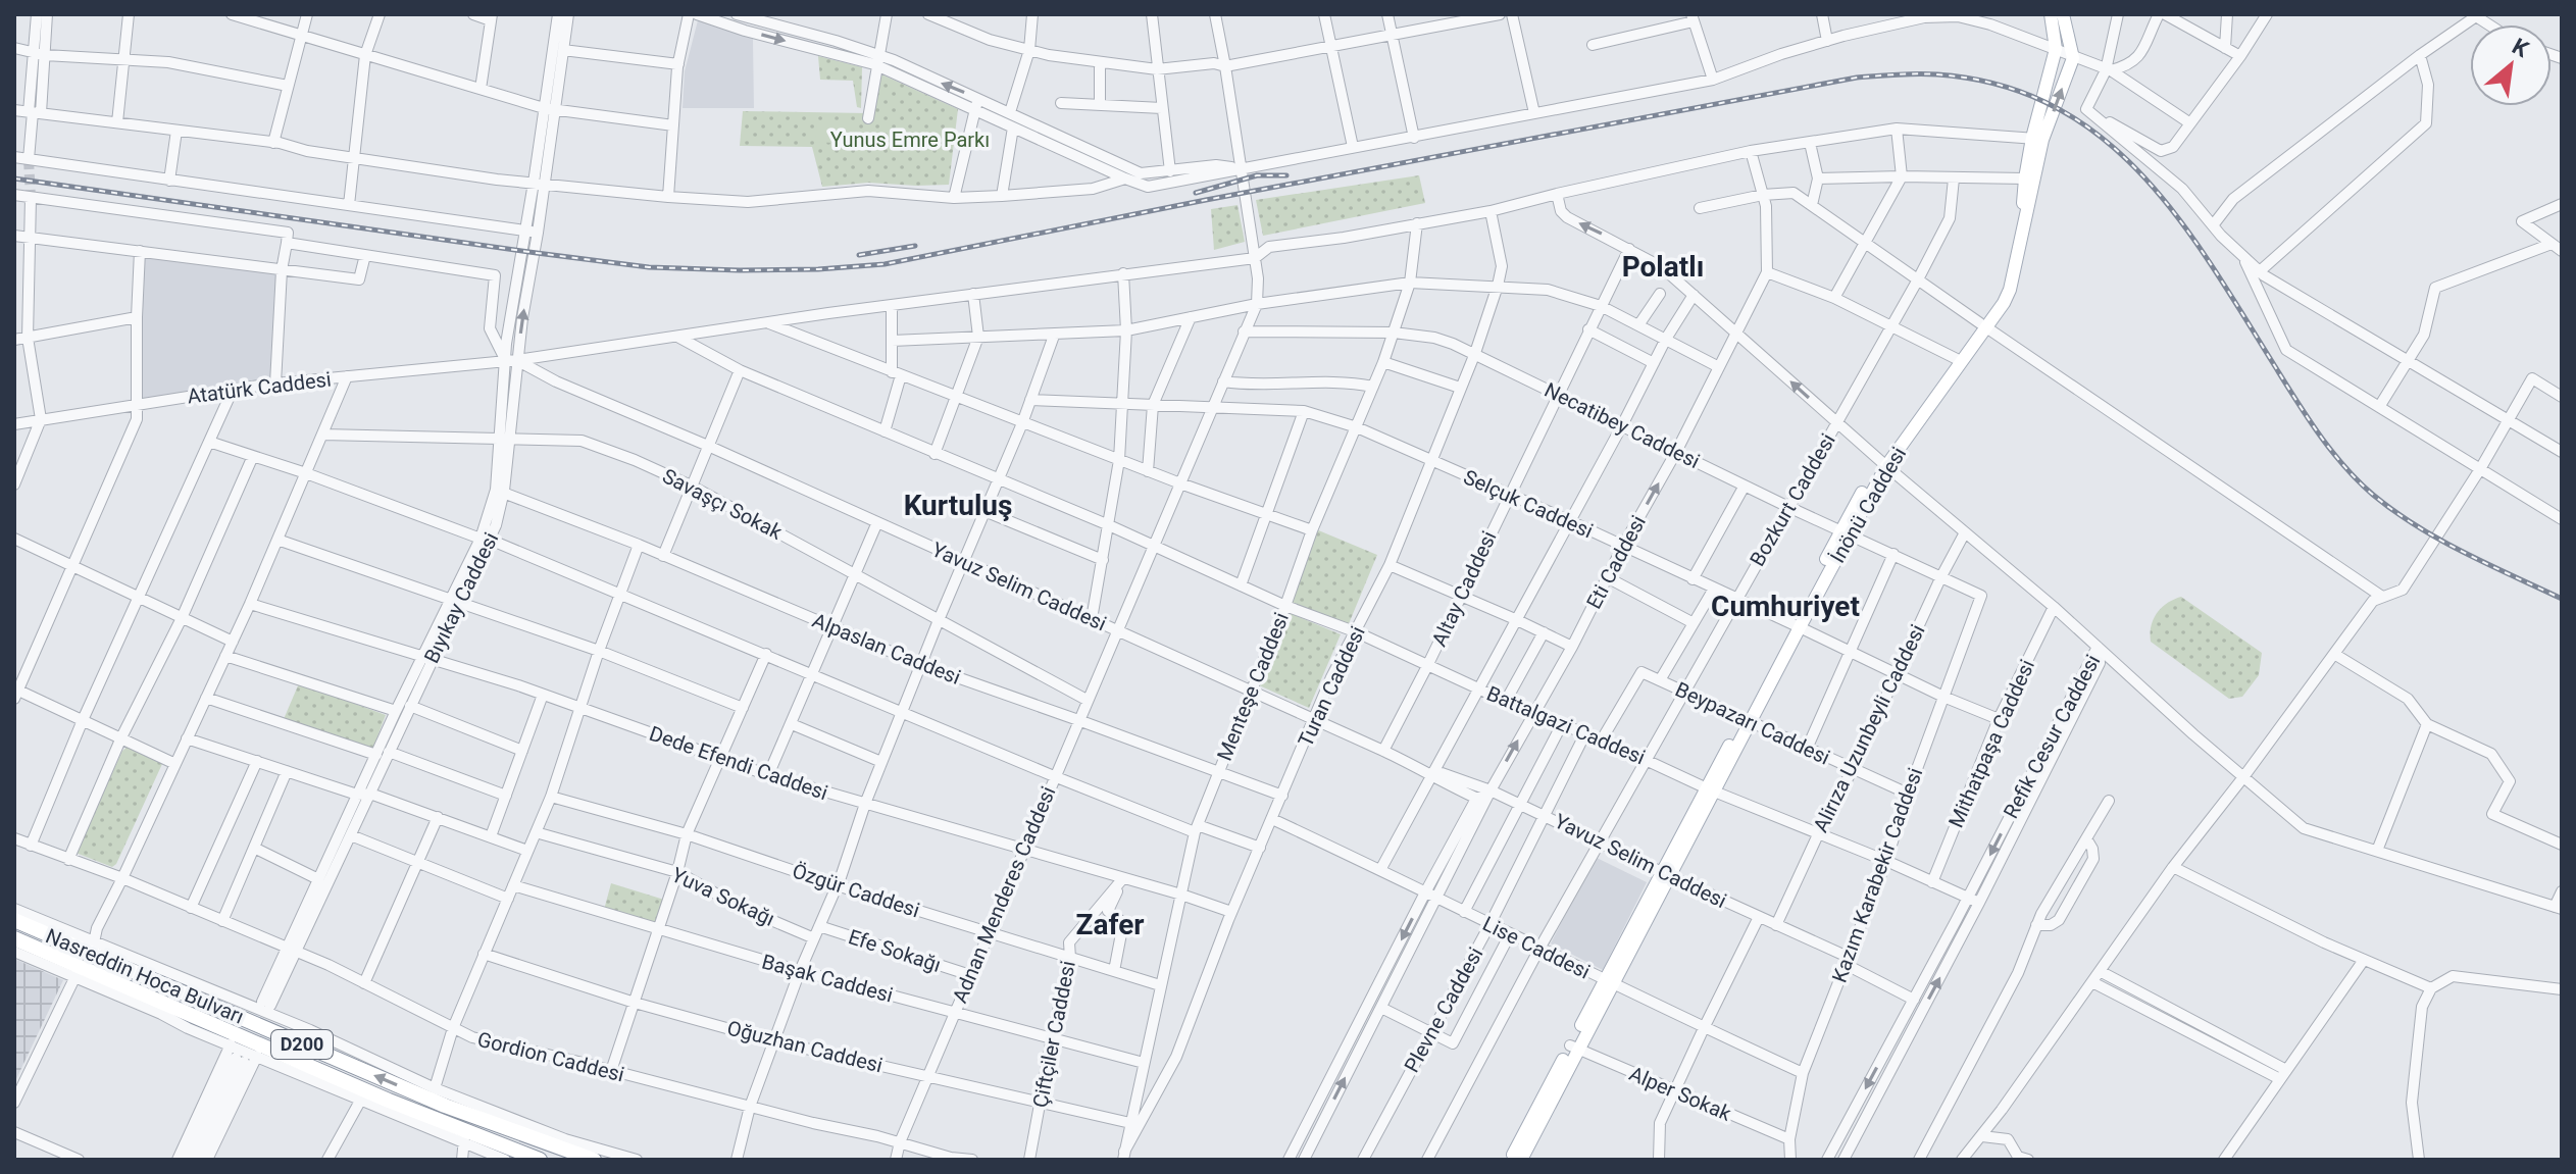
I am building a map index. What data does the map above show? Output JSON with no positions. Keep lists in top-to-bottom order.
{
  "streets": {
    "highway": ["Nasreddin Hoca Bulvarı", "D200"],
    "main road": ["İnönü Caddesi"],
    "street": [
      "Atatürk Caddesi",
      "Necatibey Caddesi",
      "Bozkurt Caddesi",
      "Savaşçı Sokak",
      "Selçuk Caddesi",
      "Eti Caddesi",
      "Yavuz Selim Caddesi",
      "Altay Caddesi",
      "Bıyıkay Caddesi",
      "Alpaslan Caddesi",
      "Menteşe Caddesi",
      "Turan Caddesi",
      "Beypazarı Caddesi",
      "Battalgazi Caddesi",
      "Alirıza Uzunbeyli Caddesi",
      "Refik Cesur Caddesi",
      "Mithatpaşa Caddesi",
      "Dede Efendi Caddesi",
      "Kazım Karabekir Caddesi",
      "Özgür Caddesi",
      "Adnan Menderes Caddesi",
      "Yuva Sokağı",
      "Lise Caddesi",
      "Efe Sokağı",
      "Başak Caddesi",
      "Plevne Caddesi",
      "Çiftçiler Caddesi",
      "Oğuzhan Caddesi",
      "Gordion Caddesi",
      "Alper Sokak"
    ]
  },
  "crossings": [
    ["Atatürk Caddesi", "İnönü Caddesi"],
    ["Atatürk Caddesi", "Yavuz Selim Caddesi"],
    ["Atatürk Caddesi", "Bıyıkay Caddesi"],
    ["Atatürk Caddesi", "Menteşe Caddesi"],
    ["Atatürk Caddesi", "Turan Caddesi"],
    ["Atatürk Caddesi", "Battalgazi Caddesi"],
    ["Necatibey Caddesi", "Bozkurt Caddesi"],
    ["Necatibey Caddesi", "İnönü Caddesi"],
    ["Necatibey Caddesi", "Eti Caddesi"],
    ["Necatibey Caddesi", "Altay Caddesi"],
    ["Necatibey Caddesi", "Menteşe Caddesi"],
    ["Necatibey Caddesi", "Turan Caddesi"],
    ["Necatibey Caddesi", "Alirıza Uzunbeyli Caddesi"],
    ["Necatibey Caddesi", "Kazım Karabekir Caddesi"],
    ["Necatibey Caddesi", "Adnan Menderes Caddesi"],
    ["Bozkurt Caddesi", "Selçuk Caddesi"],
    ["Bozkurt Caddesi", "Yavuz Selim Caddesi"],
    ["Bozkurt Caddesi", "Beypazarı Caddesi"],
    ["Bozkurt Caddesi", "Battalgazi Caddesi"],
    ["Bozkurt Caddesi", "Lise Caddesi"],
    ["Savaşçı Sokak", "Bıyıkay Caddesi"],
    ["Savaşçı Sokak", "Adnan Menderes Caddesi"],
    ["Selçuk Caddesi", "İnönü Caddesi"],
    ["Selçuk Caddesi", "Eti Caddesi"],
    ["Selçuk Caddesi", "Altay Caddesi"],
    ["Selçuk Caddesi", "Menteşe Caddesi"],
    ["Selçuk Caddesi", "Turan Caddesi"],
    ["Selçuk Caddesi", "Alirıza Uzunbeyli Caddesi"],
    ["Selçuk Caddesi", "Mithatpaşa Caddesi"],
    ["Selçuk Caddesi", "Kazım Karabekir Caddesi"],
    ["Selçuk Caddesi", "Adnan Menderes Caddesi"],
    ["İnönü Caddesi", "Yavuz Selim Caddesi"],
    ["İnönü Caddesi", "Beypazarı Caddesi"],
    ["İnönü Caddesi", "Battalgazi Caddesi"],
    ["İnönü Caddesi", "Lise Caddesi"],
    ["İnönü Caddesi", "Alper Sokak"],
    ["Eti Caddesi", "Yavuz Selim Caddesi"],
    ["Eti Caddesi", "Battalgazi Caddesi"],
    ["Eti Caddesi", "Lise Caddesi"],
    ["Yavuz Selim Caddesi", "Altay Caddesi"],
    ["Yavuz Selim Caddesi", "Bıyıkay Caddesi"],
    ["Yavuz Selim Caddesi", "Menteşe Caddesi"],
    ["Yavuz Selim Caddesi", "Turan Caddesi"],
    ["Yavuz Selim Caddesi", "Alirıza Uzunbeyli Caddesi"],
    ["Yavuz Selim Caddesi", "Refik Cesur Caddesi"],
    ["Yavuz Selim Caddesi", "Kazım Karabekir Caddesi"],
    ["Yavuz Selim Caddesi", "Adnan Menderes Caddesi"],
    ["Yavuz Selim Caddesi", "Plevne Caddesi"],
    ["Altay Caddesi", "Battalgazi Caddesi"],
    ["Bıyıkay Caddesi", "Alpaslan Caddesi"],
    ["Bıyıkay Caddesi", "Dede Efendi Caddesi"],
    ["Bıyıkay Caddesi", "Gordion Caddesi"],
    ["Alpaslan Caddesi", "Menteşe Caddesi"],
    ["Alpaslan Caddesi", "Turan Caddesi"],
    ["Alpaslan Caddesi", "Adnan Menderes Caddesi"],
    ["Menteşe Caddesi", "Turan Caddesi"],
    ["Menteşe Caddesi", "Battalgazi Caddesi"],
    ["Menteşe Caddesi", "Dede Efendi Caddesi"],
    ["Menteşe Caddesi", "Özgür Caddesi"],
    ["Menteşe Caddesi", "Başak Caddesi"],
    ["Menteşe Caddesi", "Oğuzhan Caddesi"],
    ["Turan Caddesi", "Battalgazi Caddesi"],
    ["Turan Caddesi", "Dede Efendi Caddesi"],
    ["Turan Caddesi", "Lise Caddesi"],
    ["Beypazarı Caddesi", "Battalgazi Caddesi"],
    ["Beypazarı Caddesi", "Alirıza Uzunbeyli Caddesi"],
    ["Beypazarı Caddesi", "Kazım Karabekir Caddesi"],
    ["Battalgazi Caddesi", "Alirıza Uzunbeyli Caddesi"],
    ["Battalgazi Caddesi", "Refik Cesur Caddesi"],
    ["Battalgazi Caddesi", "Mithatpaşa Caddesi"],
    ["Battalgazi Caddesi", "Kazım Karabekir Caddesi"],
    ["Battalgazi Caddesi", "Adnan Menderes Caddesi"],
    ["Battalgazi Caddesi", "Plevne Caddesi"],
    ["Dede Efendi Caddesi", "Adnan Menderes Caddesi"],
    ["Dede Efendi Caddesi", "Çiftçiler Caddesi"],
    ["Kazım Karabekir Caddesi", "Lise Caddesi"],
    ["Kazım Karabekir Caddesi", "Alper Sokak"],
    ["Özgür Caddesi", "Adnan Menderes Caddesi"],
    ["Özgür Caddesi", "Çiftçiler Caddesi"],
    ["Adnan Menderes Caddesi", "Efe Sokağı"],
    ["Adnan Menderes Caddesi", "Başak Caddesi"],
    ["Adnan Menderes Caddesi", "Oğuzhan Caddesi"],
    ["Adnan Menderes Caddesi", "Gordion Caddesi"],
    ["Lise Caddesi", "Plevne Caddesi"],
    ["Başak Caddesi", "Çiftçiler Caddesi"],
    ["Çiftçiler Caddesi", "Oğuzhan Caddesi"]
  ],
  "districts": [
    "Polatlı",
    "Kurtuluş",
    "Cumhuriyet",
    "Zafer"
  ],
  "parks": ["Yunus Emre Parkı"],
  "north": "top right"
}
